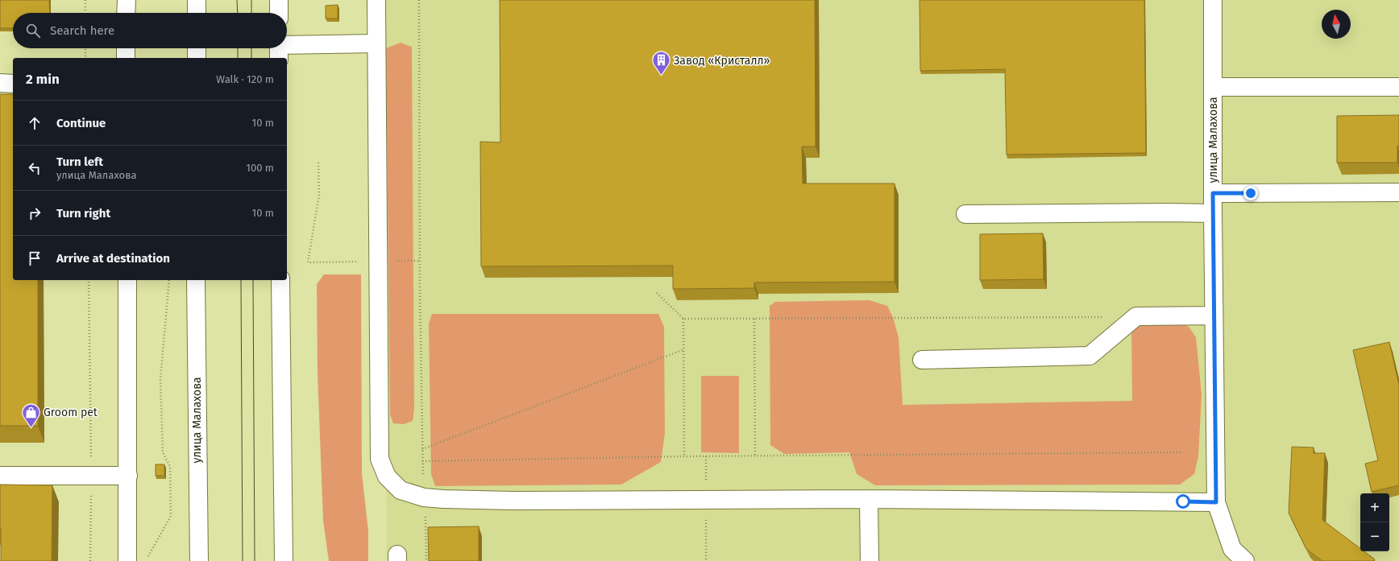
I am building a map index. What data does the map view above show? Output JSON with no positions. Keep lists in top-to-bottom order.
{
  "streets": {
    "street": ["улица Малахова"]
  },
  "places": {
    "building": ["Завод «Кристалл»"],
    "shop": ["Groom pet"]
  },
  "north": "top",
  "page": {
    "search": "Search here",
    "heading": ["2 min", "Walk · 120 m"],
    "list": [
      ["Continue", "10 m"],
      ["Turn left", "улица Малахова", "100 m"],
      ["Turn right", "10 m"],
      "Arrive at destination"
    ],
    "map_buttons": ["+", "−"]
  }
}
